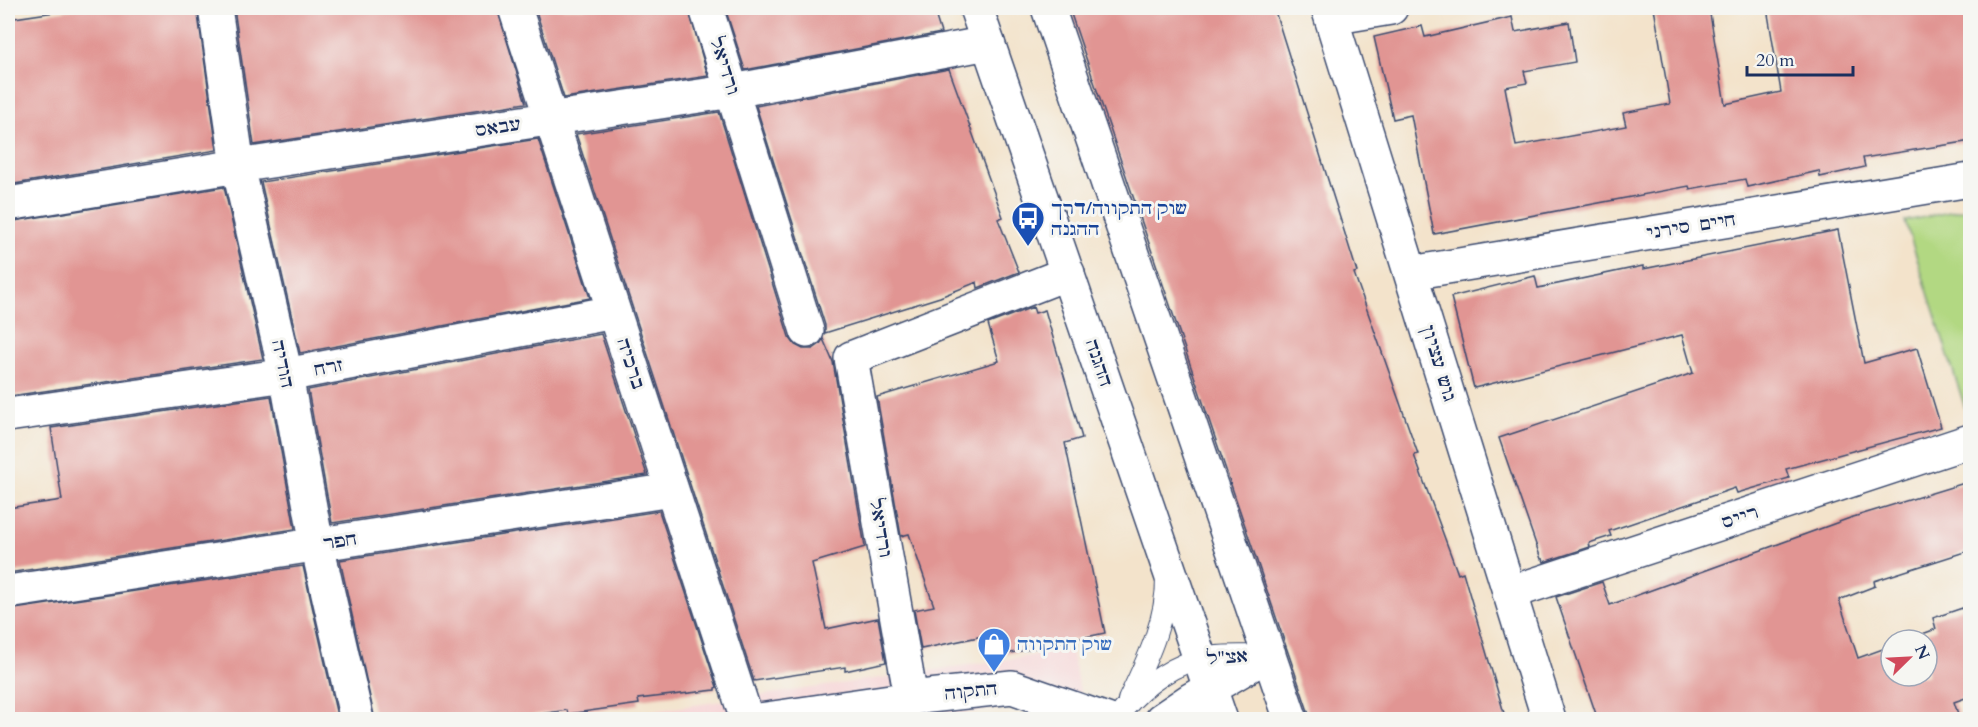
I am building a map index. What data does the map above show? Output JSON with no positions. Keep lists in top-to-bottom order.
{
  "streets": {
    "street": [
      "ורדיאל",
      "עבאס",
      "חיים סירני",
      "ההגנה",
      "גוש עציון",
      "הודיה",
      "ברכיה",
      "זרח",
      "רייס",
      "חפר",
      "אצ\"ל",
      "התקוה"
    ]
  },
  "crossings": [
    ["ורדיאל", "עבאס"],
    ["ורדיאל", "ההגנה"],
    ["ורדיאל", "התקוה"],
    ["עבאס", "ההגנה"],
    ["עבאס", "הודיה"],
    ["עבאס", "ברכיה"],
    ["חיים סירני", "גוש עציון"],
    ["ההגנה", "אצ\"ל"],
    ["גוש עציון", "רייס"],
    ["הודיה", "זרח"],
    ["הודיה", "חפר"],
    ["ברכיה", "זרח"],
    ["ברכיה", "חפר"],
    ["אצ\"ל", "התקוה"]
  ],
  "places": {
    "bus stop": ["שוק התקווה/דרך ההגנה"],
    "shop": ["שוק התקווה"]
  },
  "scale_bar": "20 m",
  "north": "top right"
}
